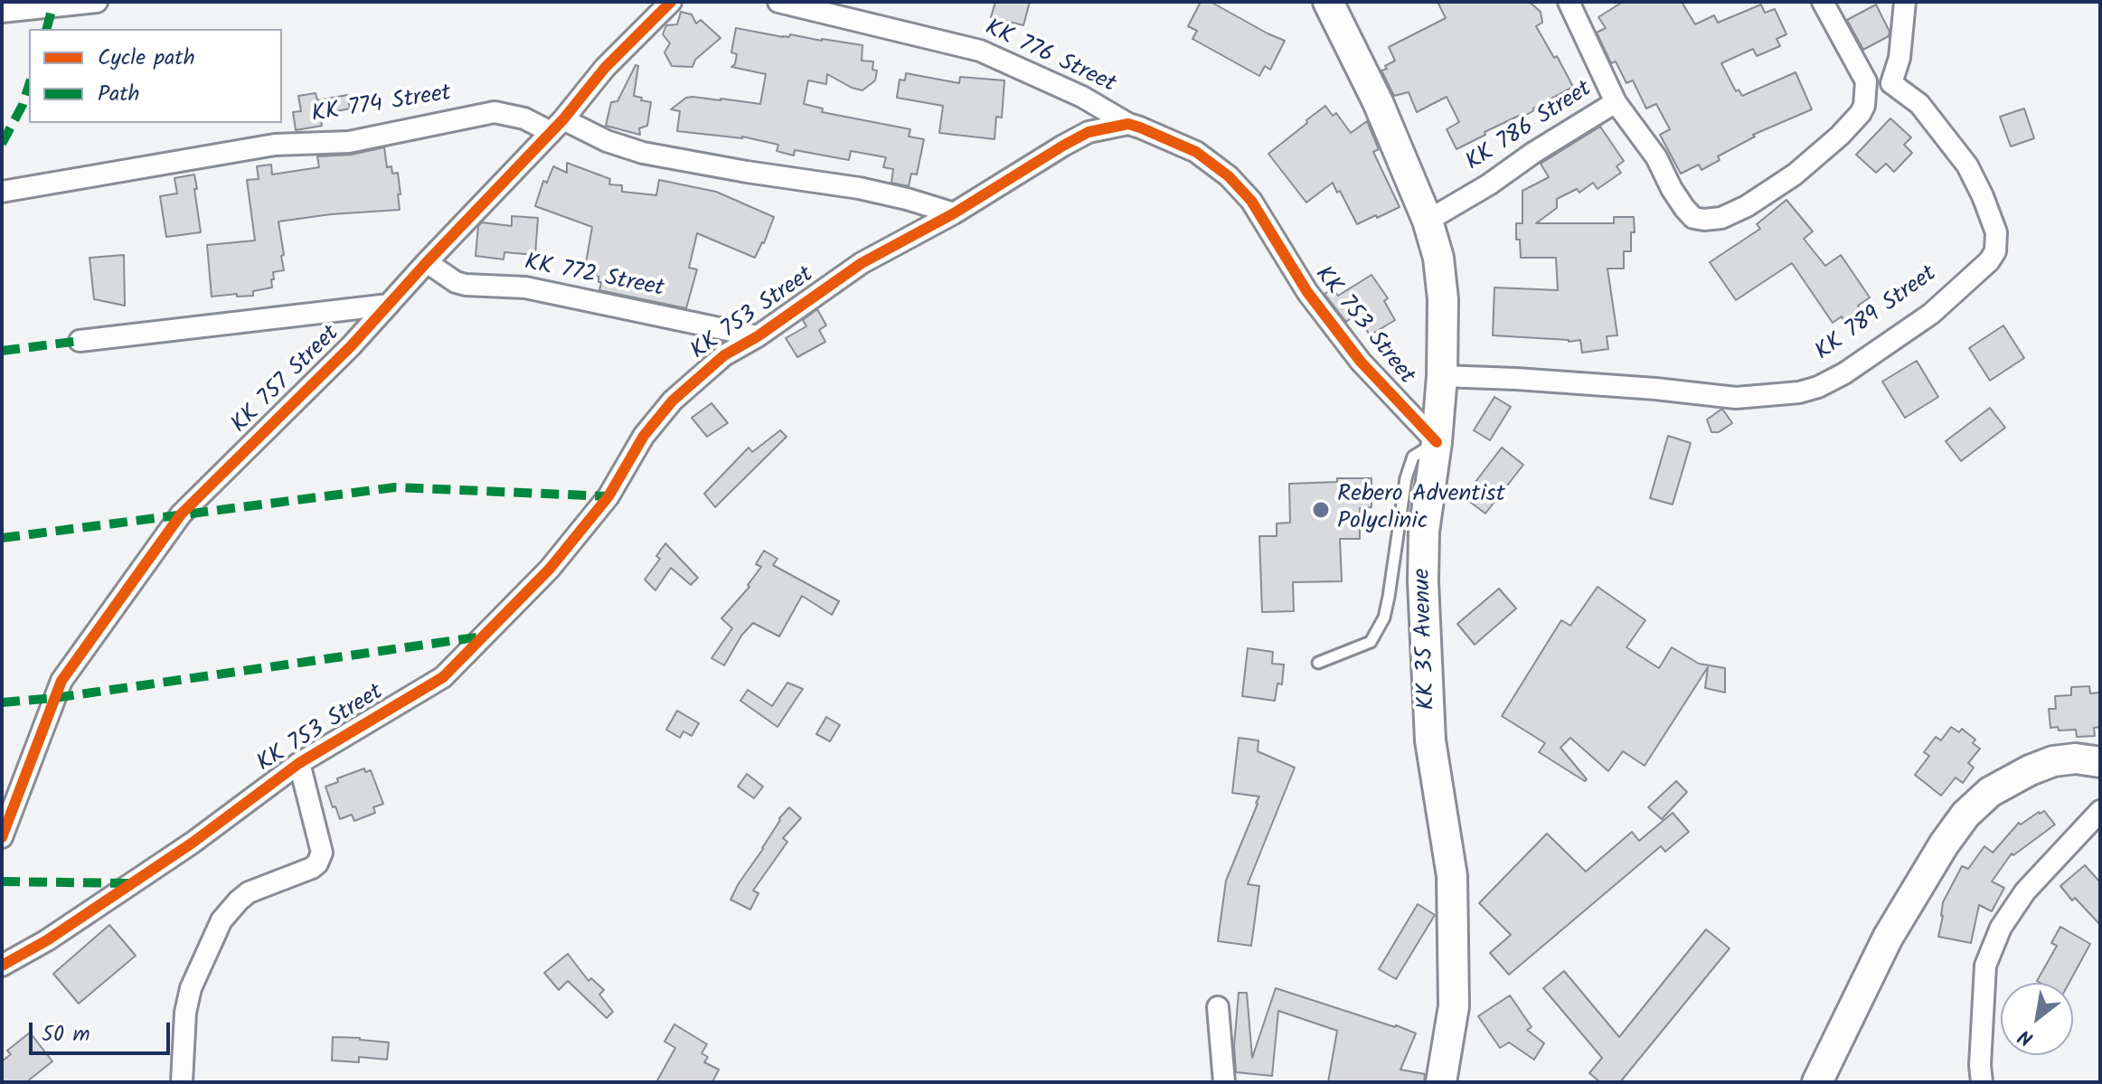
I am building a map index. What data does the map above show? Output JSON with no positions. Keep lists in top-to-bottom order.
{
  "streets": {
    "main road": ["KK 35 Avenue"],
    "street": [
      "KK 776 Street",
      "KK 774 Street",
      "KK 786 Street",
      "KK 772 Street",
      "KK 753 Street",
      "KK 789 Street",
      "KK 757 Street"
    ]
  },
  "crossings": [
    ["KK 776 Street", "KK 753 Street"],
    ["KK 774 Street", "KK 753 Street"],
    ["KK 774 Street", "KK 757 Street"],
    ["KK 786 Street", "KK 35 Avenue"],
    ["KK 772 Street", "KK 753 Street"],
    ["KK 772 Street", "KK 757 Street"],
    ["KK 753 Street", "KK 35 Avenue"],
    ["KK 789 Street", "KK 35 Avenue"]
  ],
  "places": ["Rebero Adventist Polyclinic"],
  "legend": ["Cycle path", "Path"],
  "scale_bar": "50 m",
  "north": "bottom left"
}
